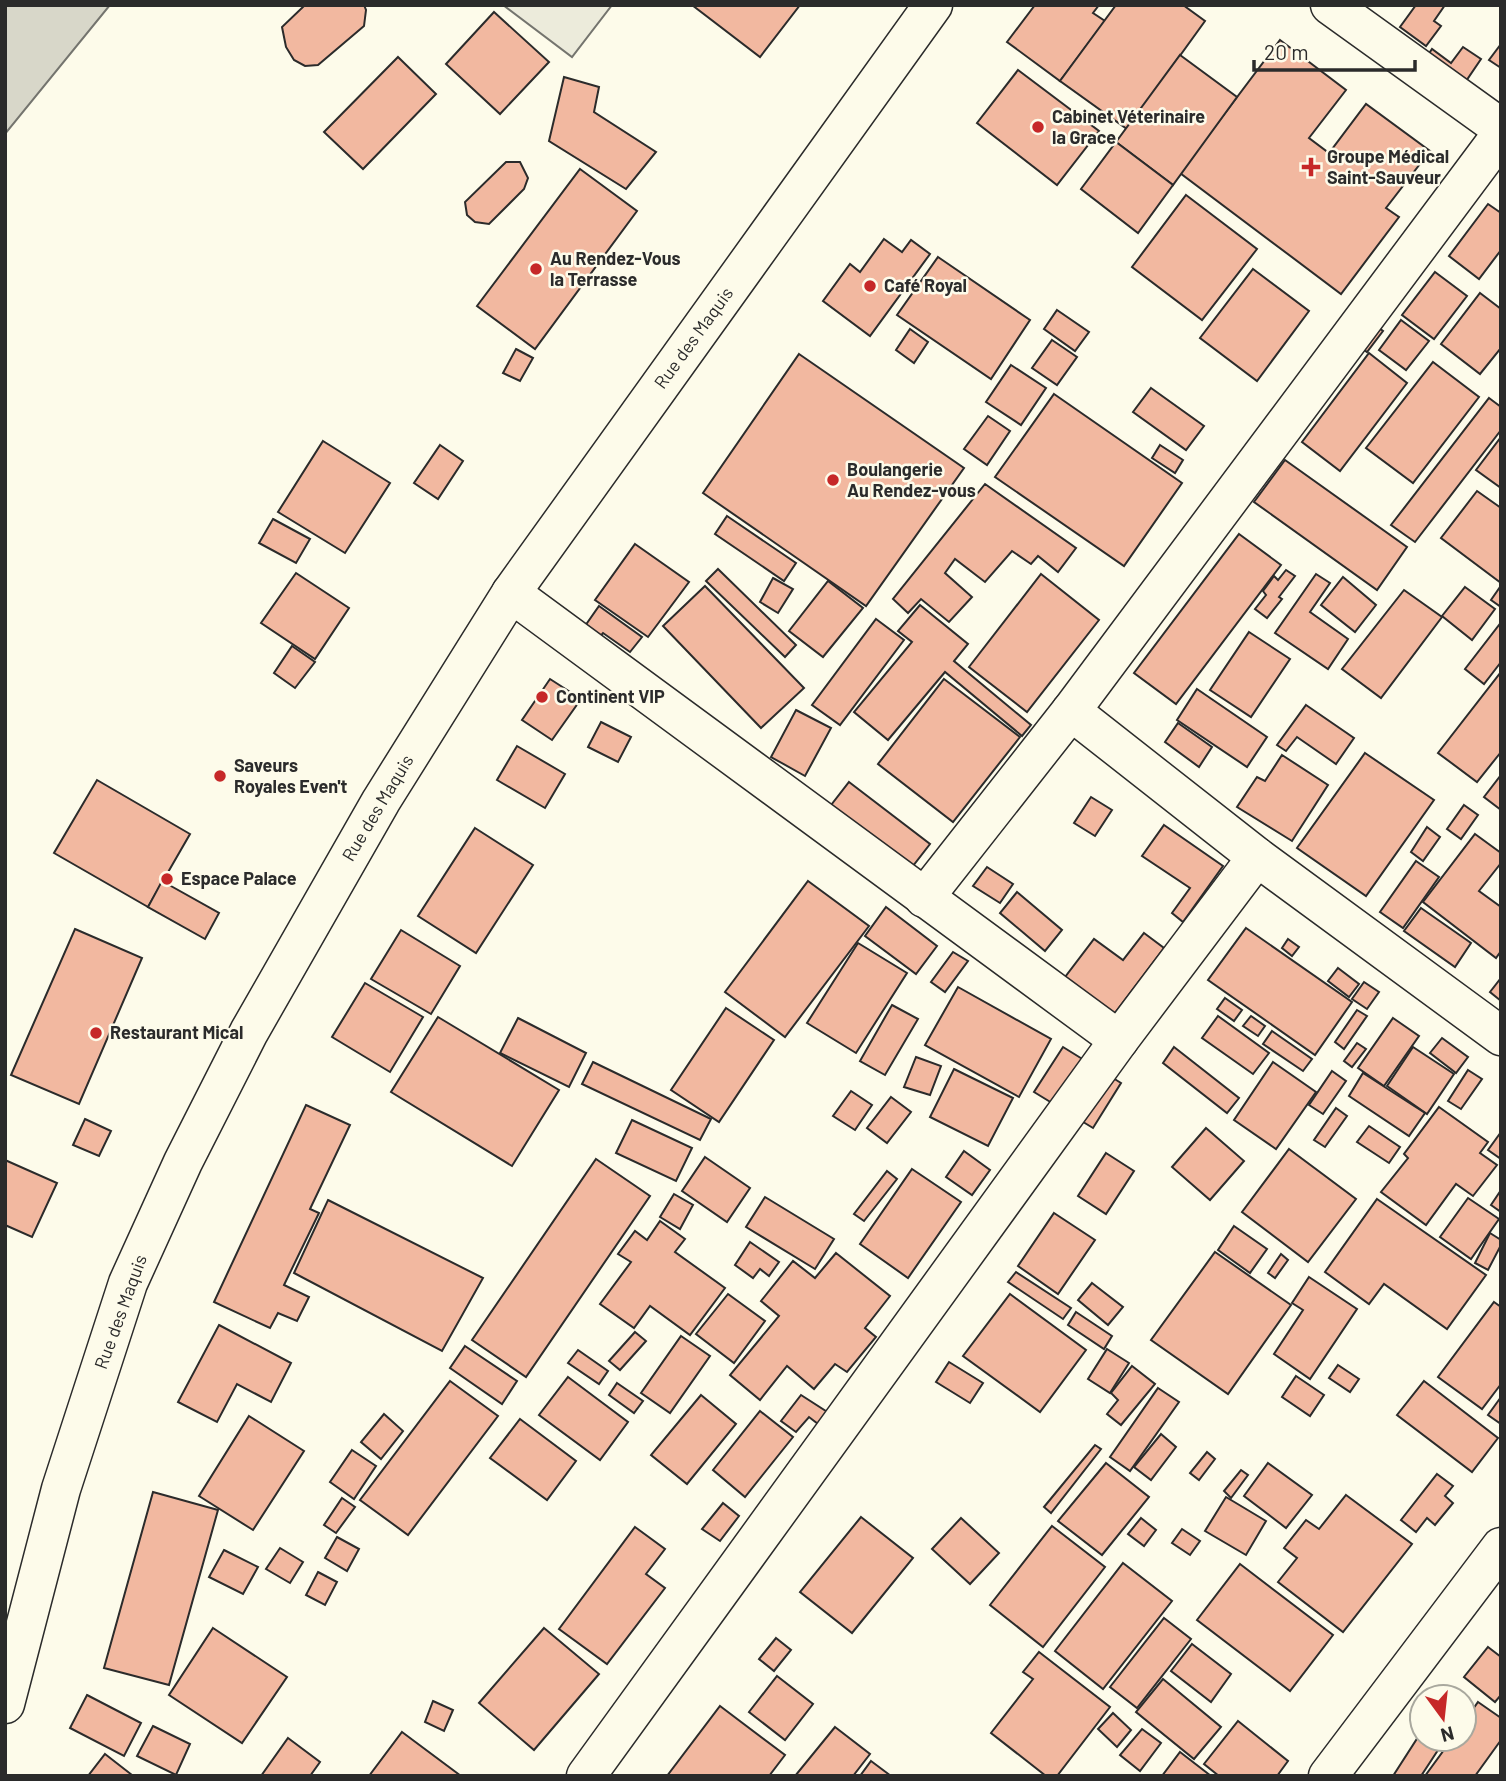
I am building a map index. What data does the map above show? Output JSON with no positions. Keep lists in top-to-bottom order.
{
  "streets": {
    "street": ["Rue des Maquis"]
  },
  "places": {
    "other": [
      "Cabinet Véterinaire la Grace",
      "Au Rendez-Vous la Terrasse",
      "Café Royal",
      "Boulangerie Au Rendez-vous",
      "Continent VIP",
      "Saveurs Royales Even't",
      "Espace Palace",
      "Restaurant Mical"
    ],
    "health": ["Groupe Médical Saint-Sauveur"]
  },
  "scale_bar": "20 m",
  "north": "bottom"
}
